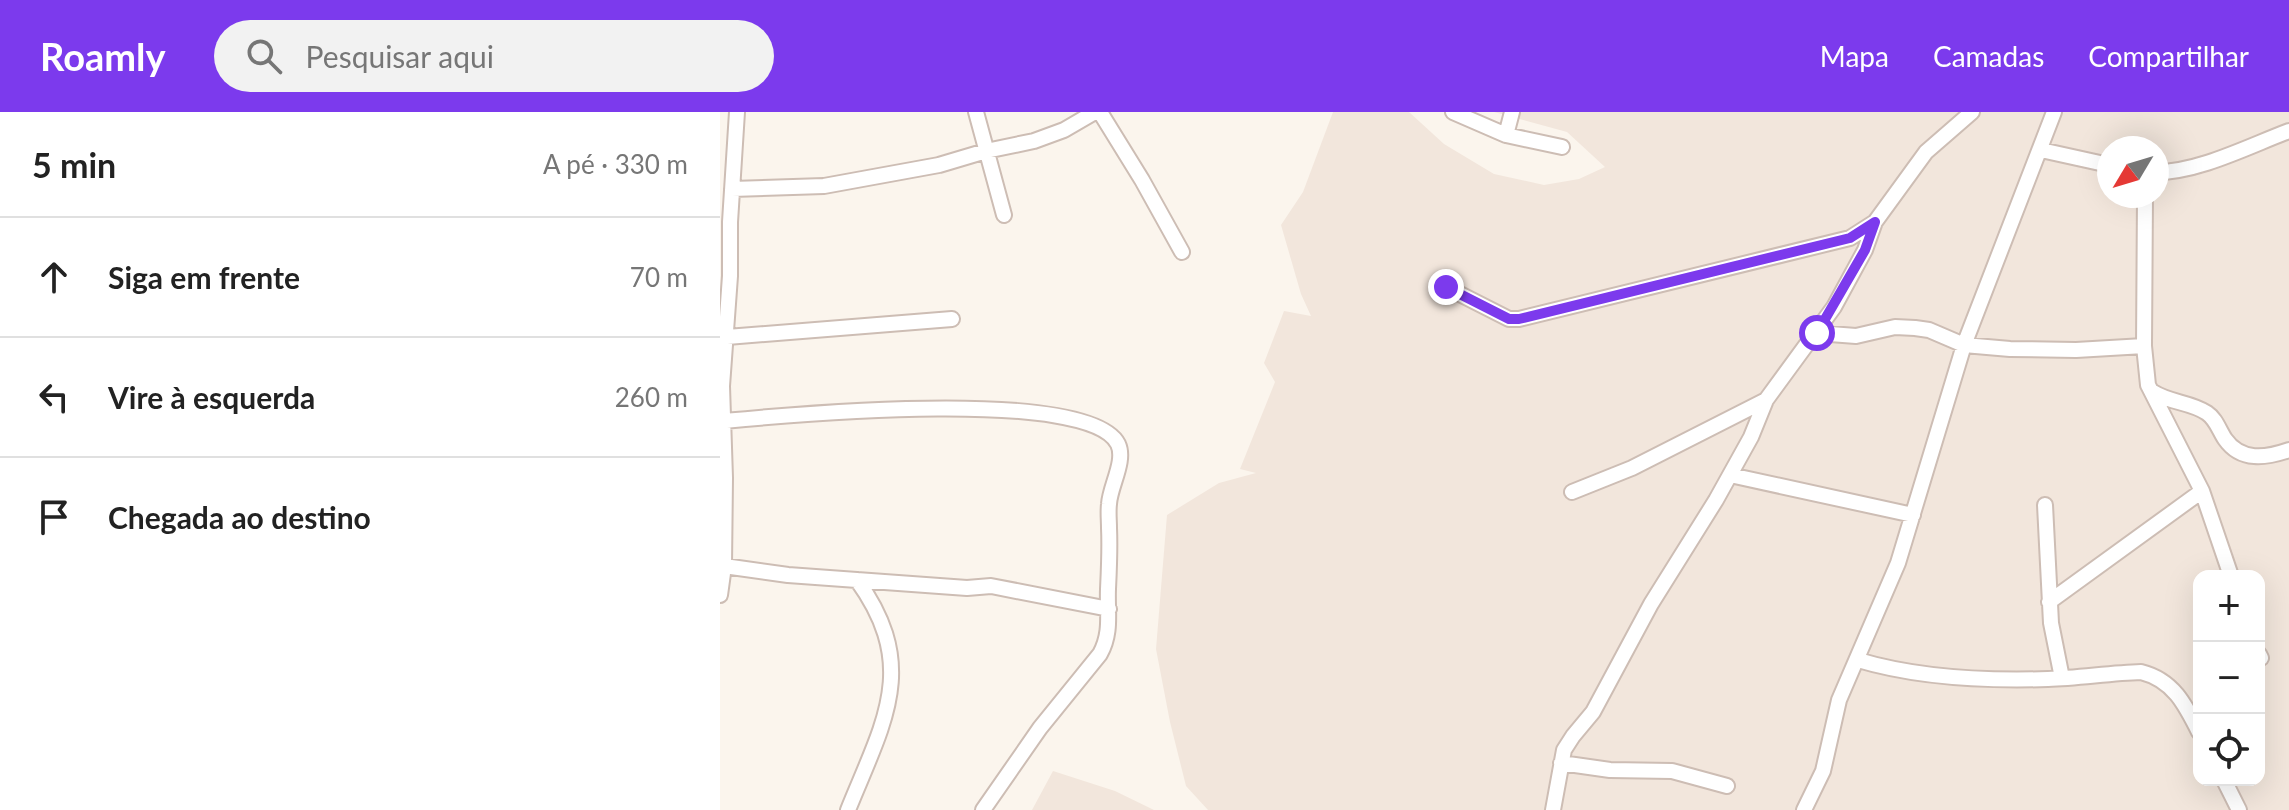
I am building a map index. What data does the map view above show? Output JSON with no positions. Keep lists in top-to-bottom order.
{
  "north": "bottom left",
  "page": {
    "header": "Roamly",
    "search": "Pesquisar aqui",
    "nav": ["Mapa", "Camadas", "Compartilhar"],
    "heading": ["5 min", "A pé · 330 m"],
    "list": [
      ["Siga em frente", "70 m"],
      ["Vire à esquerda", "260 m"],
      "Chegada ao destino"
    ],
    "map_buttons": ["+", "−"]
  }
}
